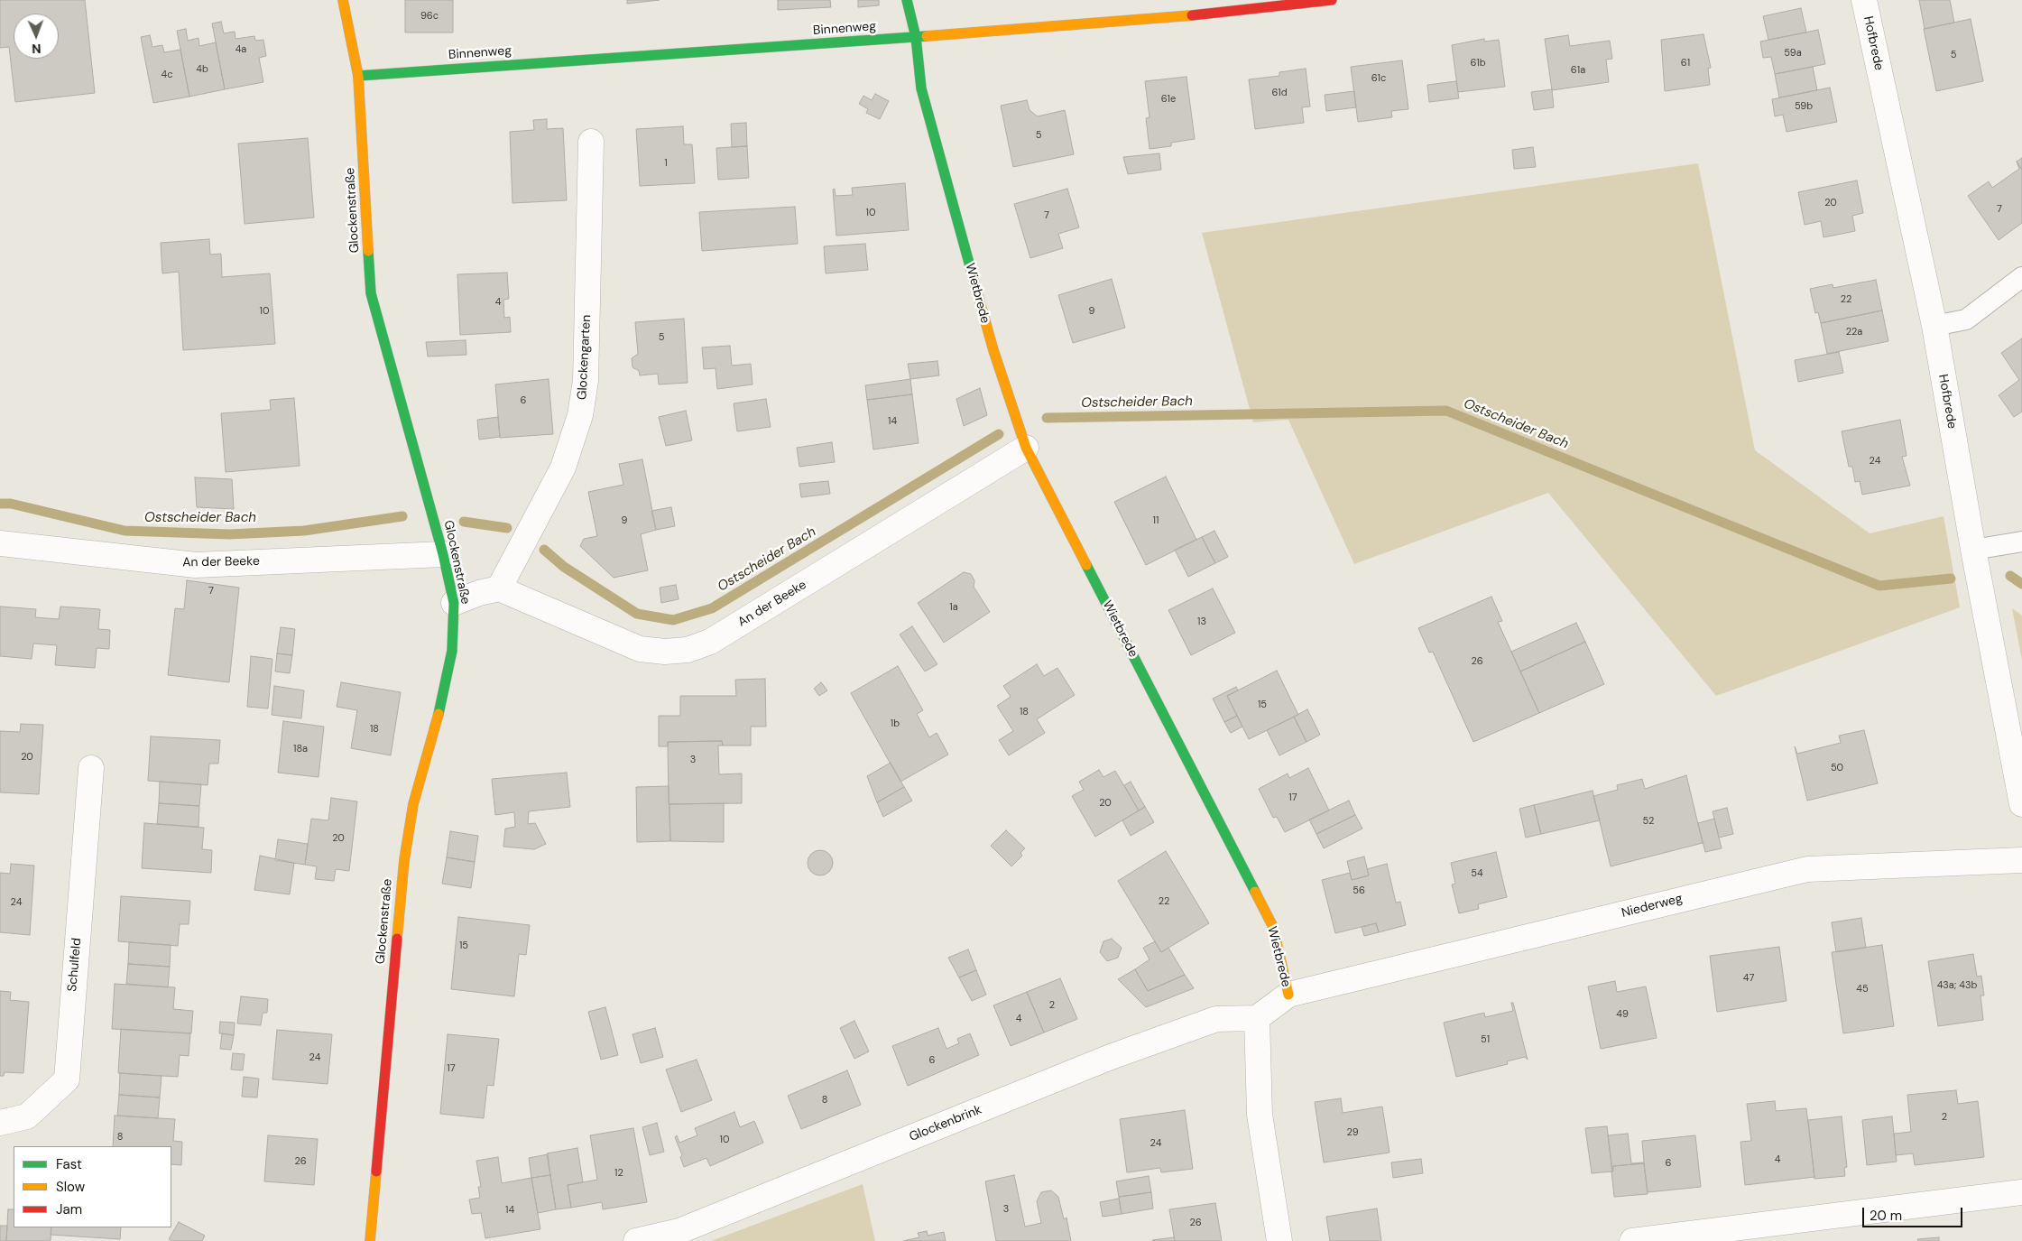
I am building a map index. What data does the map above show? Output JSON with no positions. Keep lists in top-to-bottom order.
{
  "streets": {
    "street": [
      "Binnenweg",
      "Hofbrede",
      "Glockenstraße",
      "Wietbrede",
      "Glockengarten",
      "An der Beeke",
      "Niederweg",
      "Schulfeld",
      "Glockenbrink"
    ]
  },
  "crossings": [
    ["Binnenweg", "Glockenstraße"],
    ["Binnenweg", "Wietbrede"],
    ["Glockenstraße", "An der Beeke"],
    ["Wietbrede", "An der Beeke"],
    ["Wietbrede", "Niederweg"],
    ["Wietbrede", "Glockenbrink"],
    ["Glockengarten", "An der Beeke"]
  ],
  "water": ["Ostscheider Bach"],
  "house_numbers": [
    "96c",
    "4a",
    "59a",
    "5",
    "61b",
    "61",
    "4b",
    "61a",
    "4c",
    "61c",
    "61d",
    "61e",
    "59b",
    "5",
    "1",
    "20",
    "7",
    "10",
    "7",
    "22",
    "4",
    "10",
    "9",
    "22a",
    "5",
    "6",
    "14",
    "24",
    "9",
    "11",
    "7",
    "1a",
    "13",
    "26",
    "15",
    "18",
    "1b",
    "18",
    "18a",
    "20",
    "3",
    "50",
    "17",
    "20",
    "52",
    "20",
    "54",
    "56",
    "22",
    "24",
    "15",
    "47",
    "43a; 43b",
    "45",
    "2",
    "49",
    "4",
    "51",
    "24",
    "6",
    "17",
    "8",
    "2",
    "29",
    "8",
    "10",
    "24",
    "4",
    "26",
    "6",
    "12",
    "3",
    "14",
    "26"
  ],
  "legend": ["Fast", "Slow", "Jam"],
  "scale_bar": "20 m",
  "north": "bottom"
}
